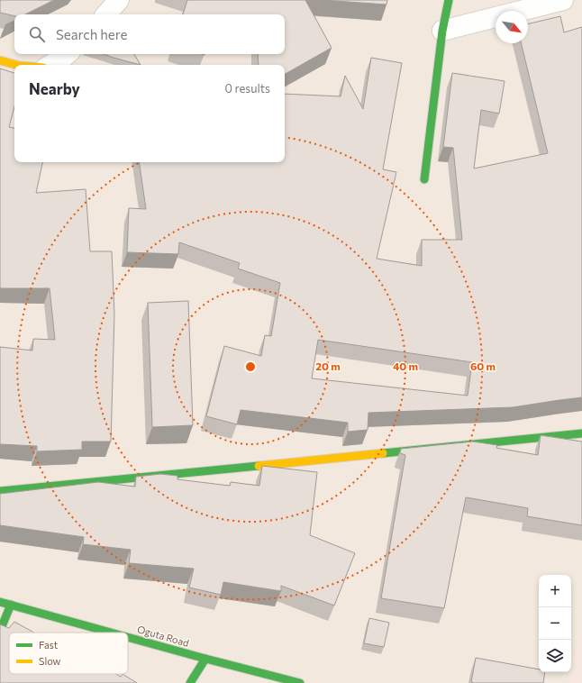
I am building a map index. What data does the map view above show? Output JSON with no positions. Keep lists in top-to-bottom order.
{
  "streets": {
    "street": ["Oguta Road"]
  },
  "legend": ["Fast", "Slow"],
  "north": "bottom right",
  "page": {
    "search": "Search here",
    "heading": ["Nearby", "0 results"],
    "map_buttons": ["+", "−"]
  },
  "rings": ["20 m", "40 m", "60 m"]
}
